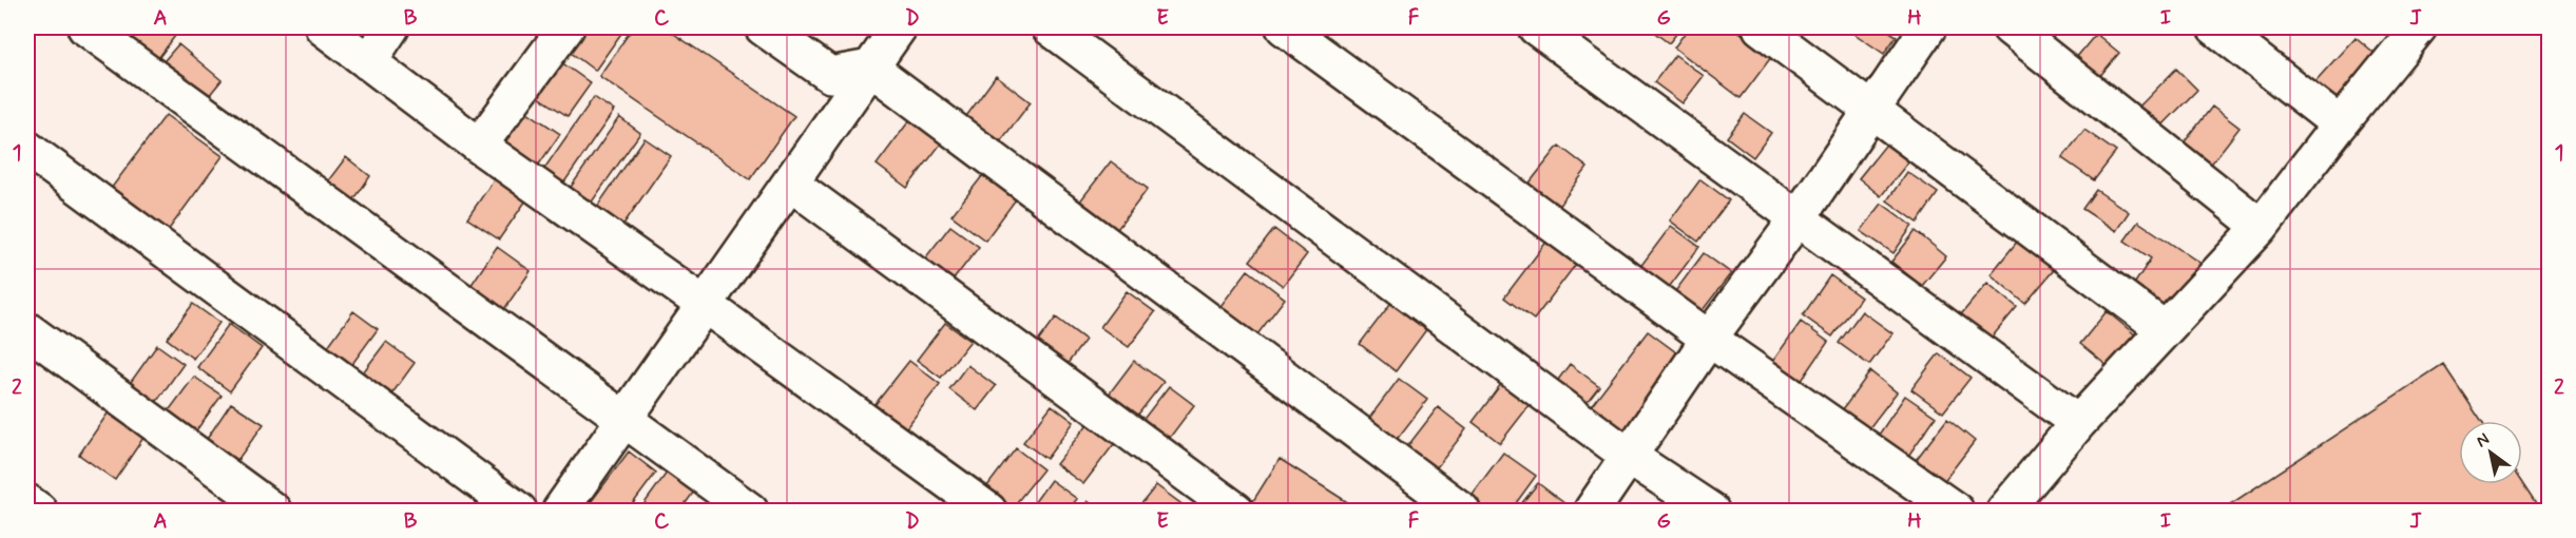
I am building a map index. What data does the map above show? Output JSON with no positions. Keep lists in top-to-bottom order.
{
  "north": "top left",
  "grid": {
    "columns": [
      "A",
      "B",
      "C",
      "D",
      "E",
      "F",
      "G",
      "H",
      "I",
      "J"
    ],
    "rows": ["1", "2"]
  }
}
